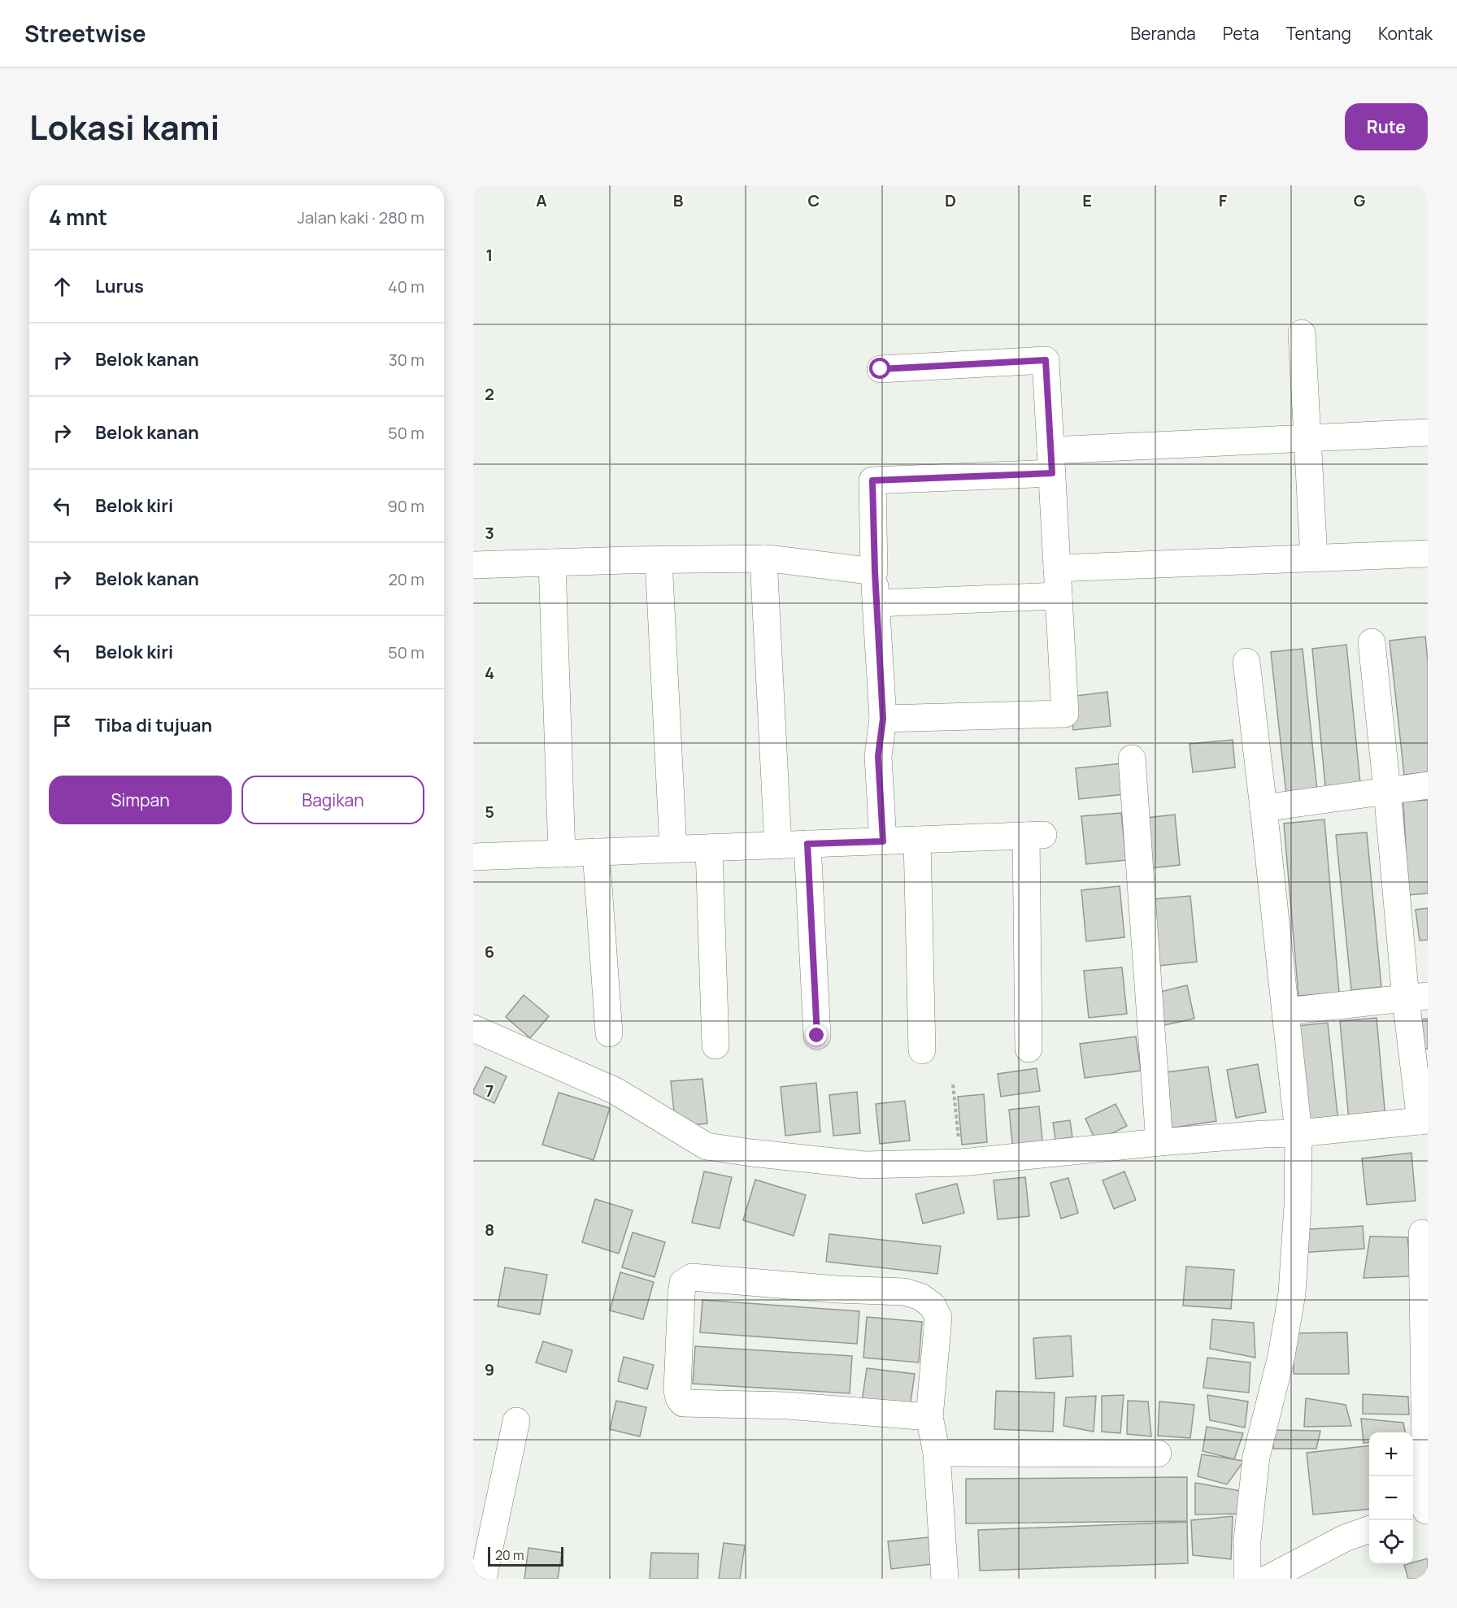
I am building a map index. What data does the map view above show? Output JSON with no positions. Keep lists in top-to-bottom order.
{
  "scale_bar": "20 m",
  "page": {
    "header": "Streetwise",
    "nav": [
      "Beranda",
      "Peta",
      "Tentang",
      "Kontak"
    ],
    "title": "Lokasi kami",
    "buttons": [
      "Rute",
      ["Simpan", "Bagikan"]
    ],
    "heading": ["4 mnt", "Jalan kaki · 280 m"],
    "list": [
      ["Lurus", "40 m"],
      ["Belok kanan", "30 m"],
      ["Belok kanan", "50 m"],
      ["Belok kiri", "90 m"],
      ["Belok kanan", "20 m"],
      ["Belok kiri", "50 m"],
      "Tiba di tujuan"
    ],
    "map_buttons": ["+", "−"],
    "scale": "20 m"
  },
  "grid": {
    "columns": [
      "A",
      "B",
      "C",
      "D",
      "E",
      "F",
      "G"
    ],
    "rows": [
      "1",
      "2",
      "3",
      "4",
      "5",
      "6",
      "7",
      "8",
      "9"
    ]
  }
}
